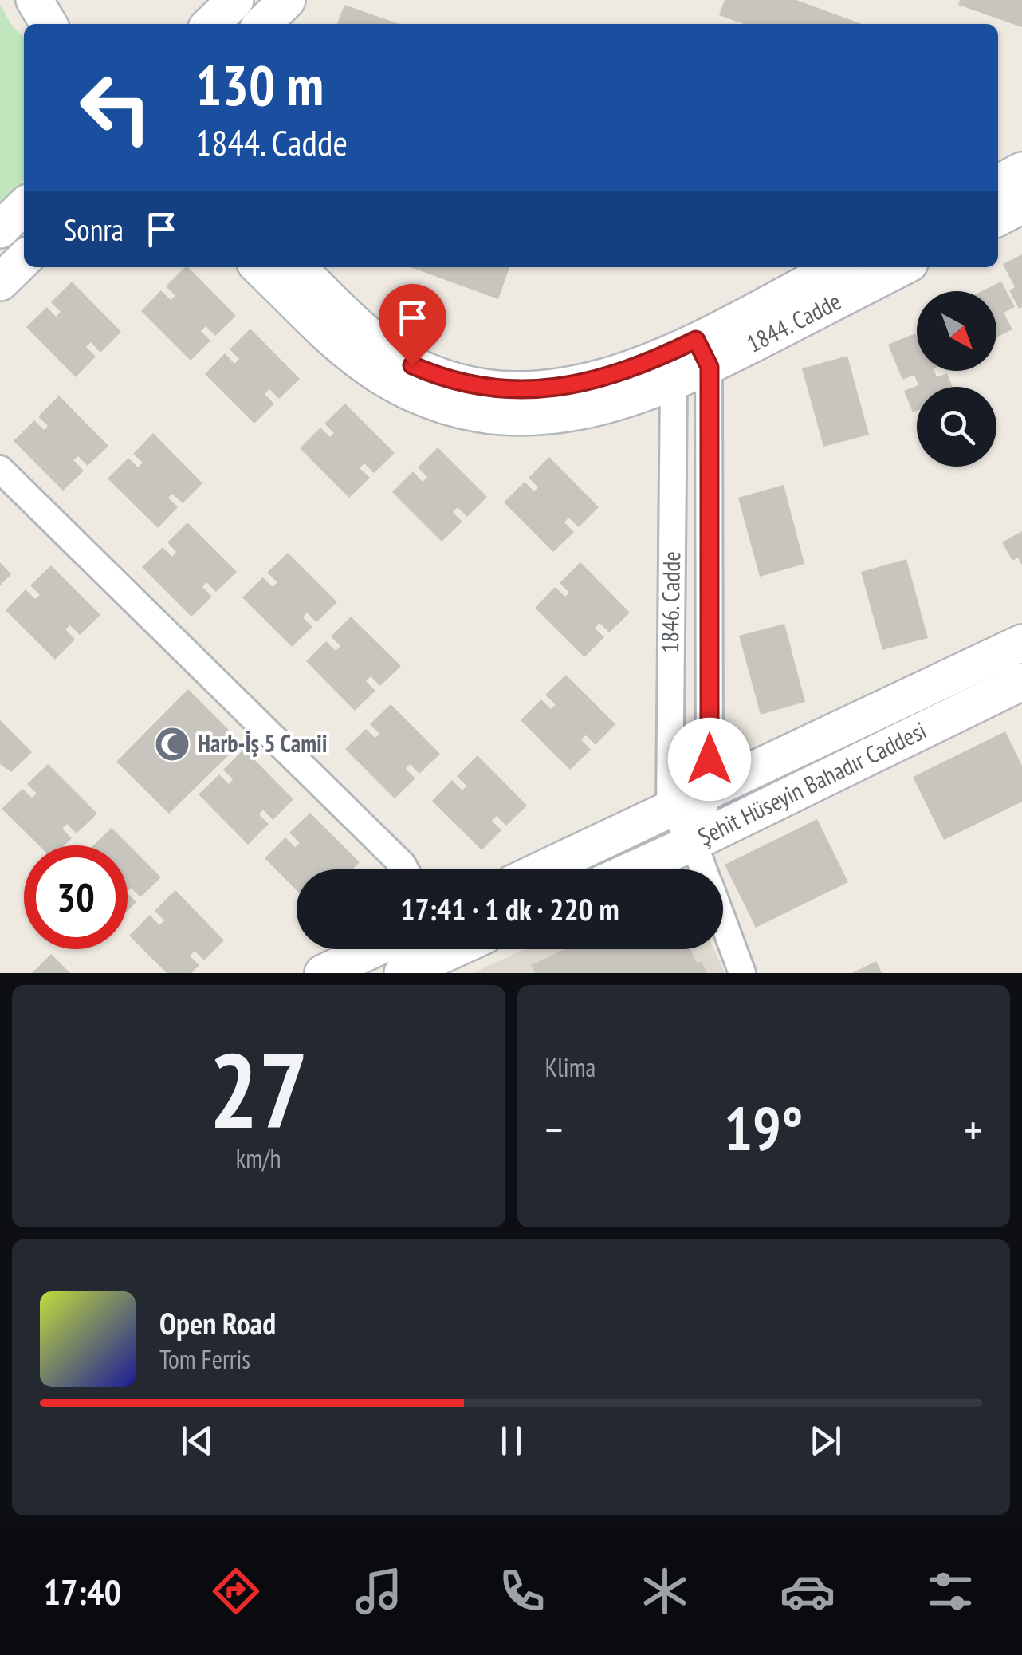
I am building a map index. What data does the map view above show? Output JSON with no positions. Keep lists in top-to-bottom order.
{
  "streets": {
    "street": ["1844. Cadde", "1846. Cadde", "Şehit Hüseyin Bahadır Caddesi"]
  },
  "crossings": [
    ["1844. Cadde", "1846. Cadde"],
    ["1846. Cadde", "Şehit Hüseyin Bahadır Caddesi"]
  ],
  "places": {
    "mosque": ["Harb-İş 5 Camii"]
  },
  "north": "bottom right",
  "page": {
    "turn": ["130 m", "1844. Cadde"],
    "then": "Sonra",
    "limit": "30",
    "trip": "17:41 · 1 dk · 220 m",
    "tile": [
      ["27", "km/h"],
      "Klima"
    ],
    "heat": ["−", "19°", "+"],
    "song": ["Open Road", "Tom Ferris"],
    "tabs": "17:40"
  }
}
